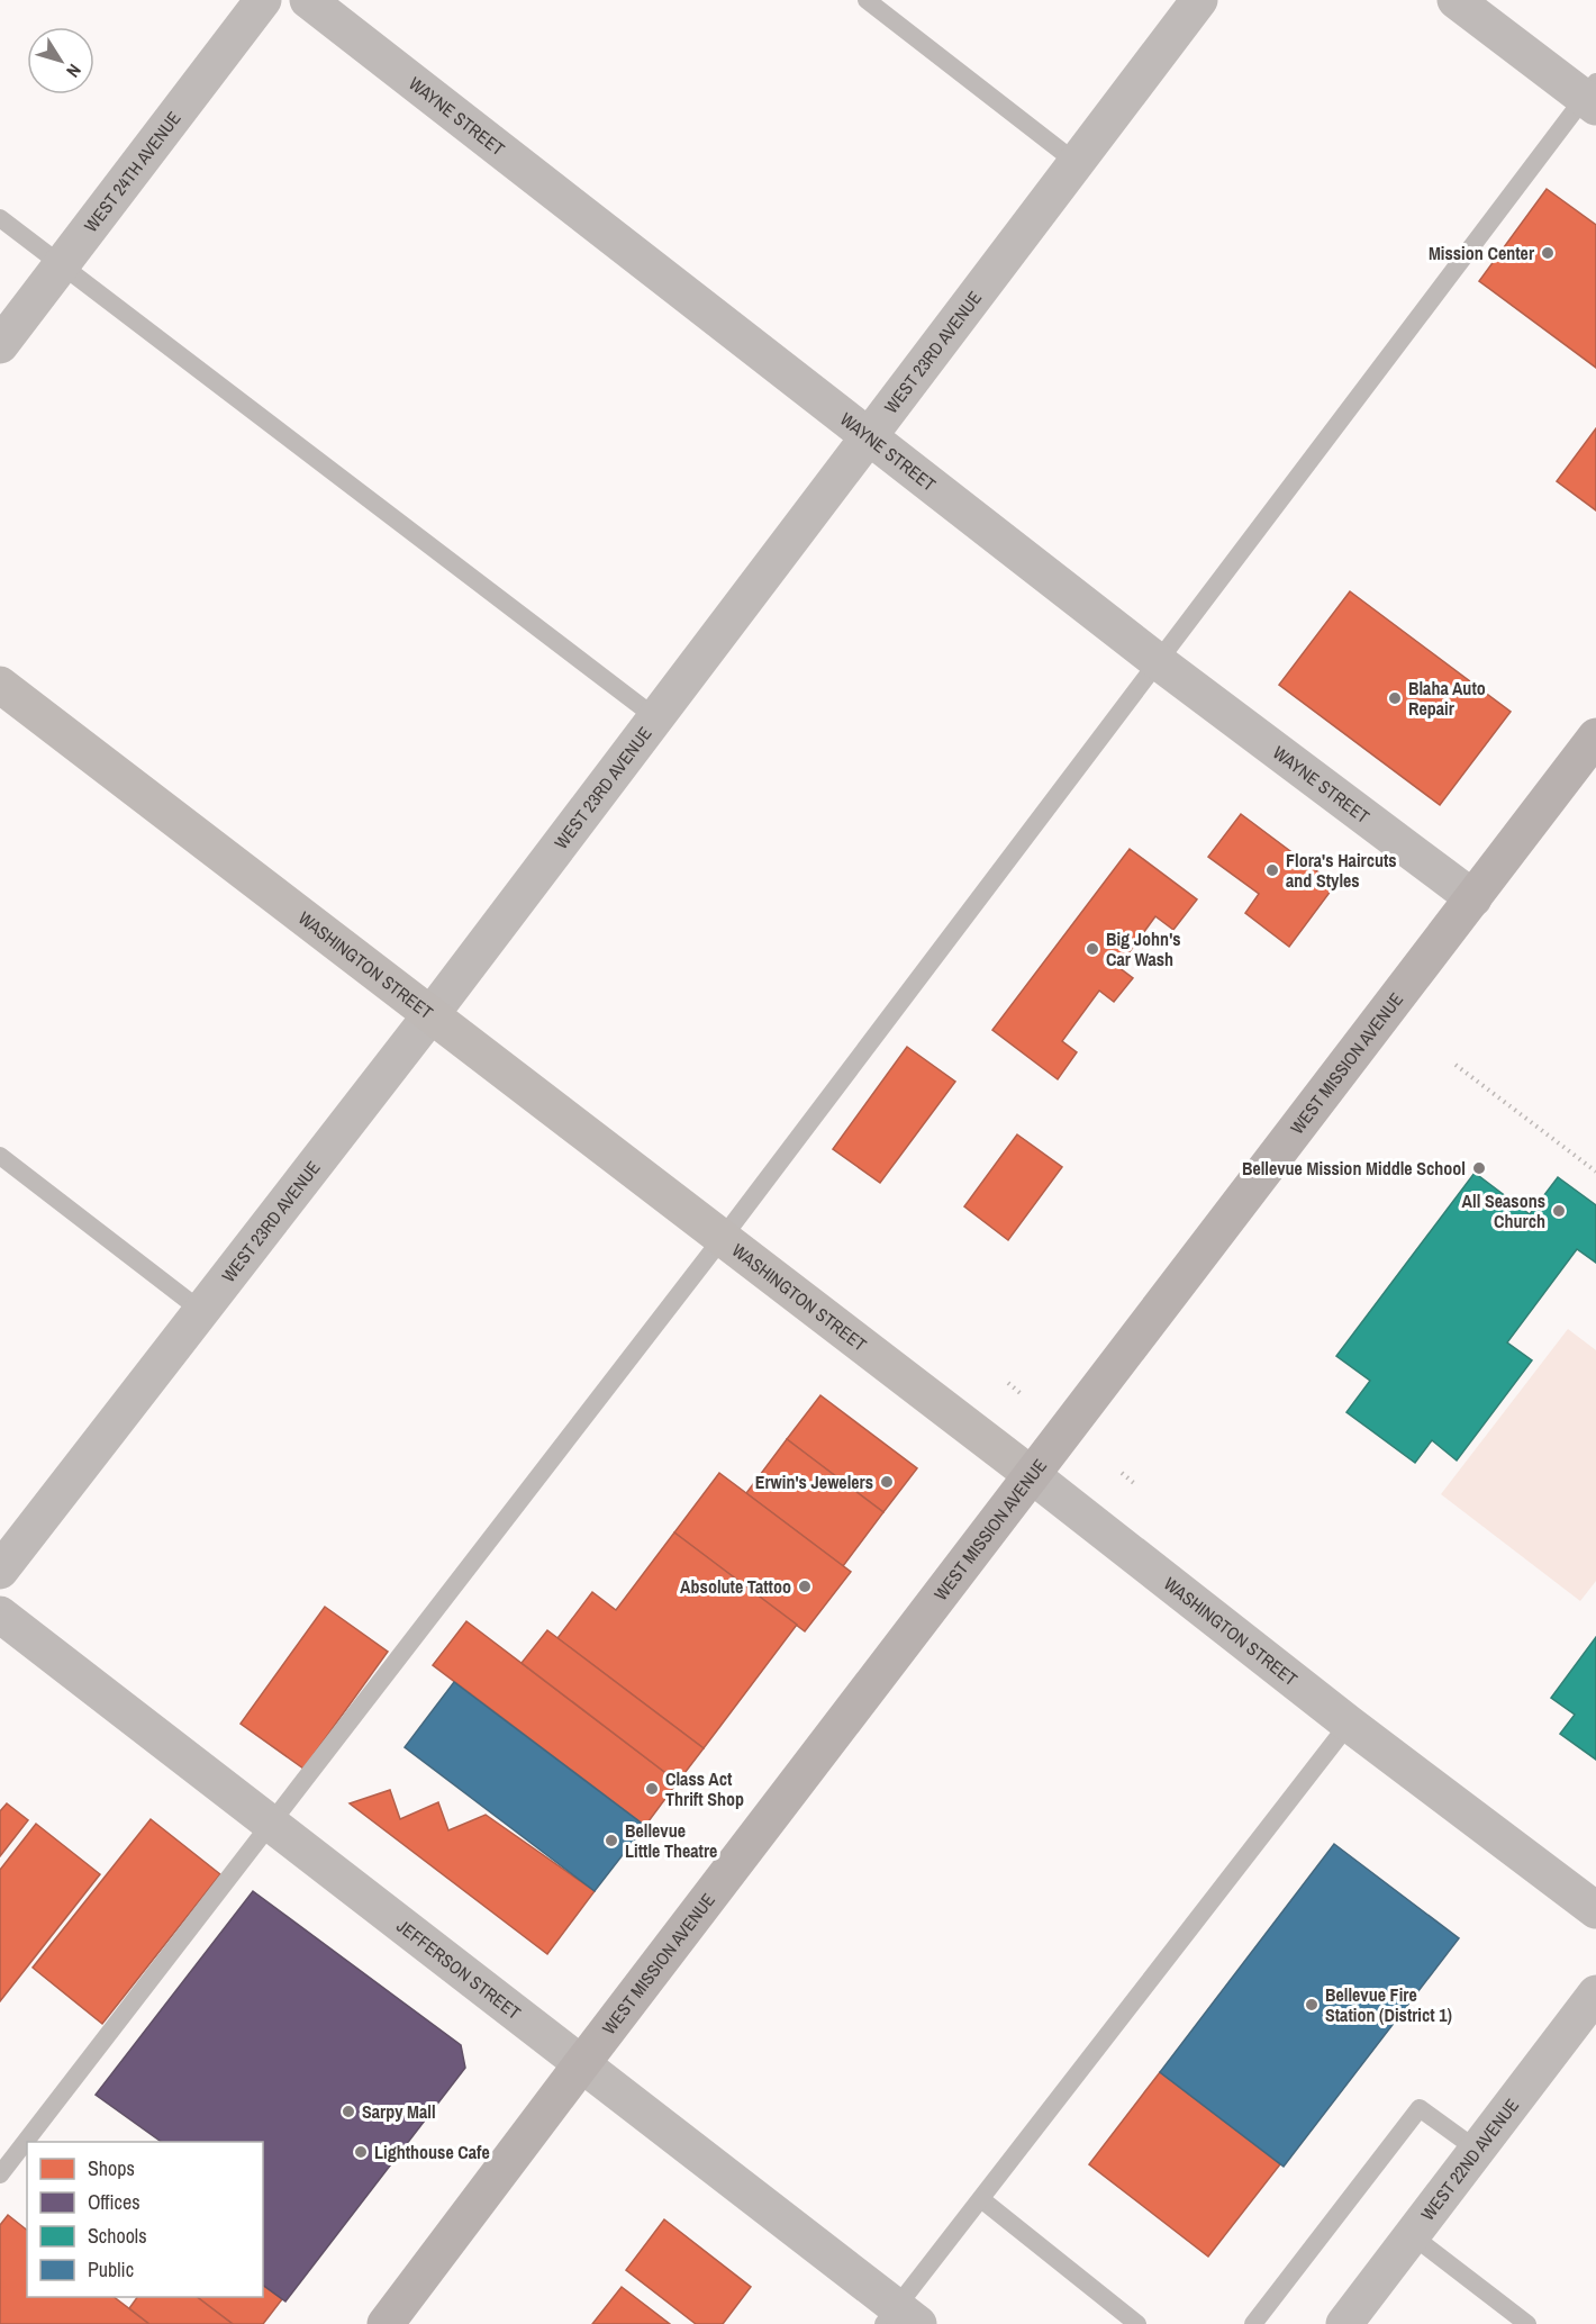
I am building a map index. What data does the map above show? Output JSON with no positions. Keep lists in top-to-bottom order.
{
  "streets": {
    "main road": ["WEST MISSION AVENUE"],
    "street": [
      "WAYNE STREET",
      "WEST 24TH AVENUE",
      "WEST 23RD AVENUE",
      "WASHINGTON STREET",
      "JEFFERSON STREET",
      "WEST 22ND AVENUE"
    ]
  },
  "crossings": [
    ["WAYNE STREET", "WEST 23RD AVENUE"],
    ["WAYNE STREET", "WEST MISSION AVENUE"],
    ["WEST 23RD AVENUE", "WASHINGTON STREET"],
    ["WASHINGTON STREET", "WEST MISSION AVENUE"],
    ["WEST MISSION AVENUE", "JEFFERSON STREET"]
  ],
  "places": [
    "Mission Center",
    "Blaha Auto Repair",
    "Flora's Haircuts and Styles",
    "Big John's Car Wash",
    "Bellevue Mission Middle School",
    "All Seasons Church",
    "Erwin's Jewelers",
    "Absolute Tattoo",
    "Class Act Thrift Shop",
    "Bellevue Little Theatre",
    "Bellevue Fire Station (District 1)",
    "Sarpy Mall",
    "Lighthouse Cafe"
  ],
  "legend": [
    "Shops",
    "Offices",
    "Schools",
    "Public"
  ],
  "north": "bottom right"
}
